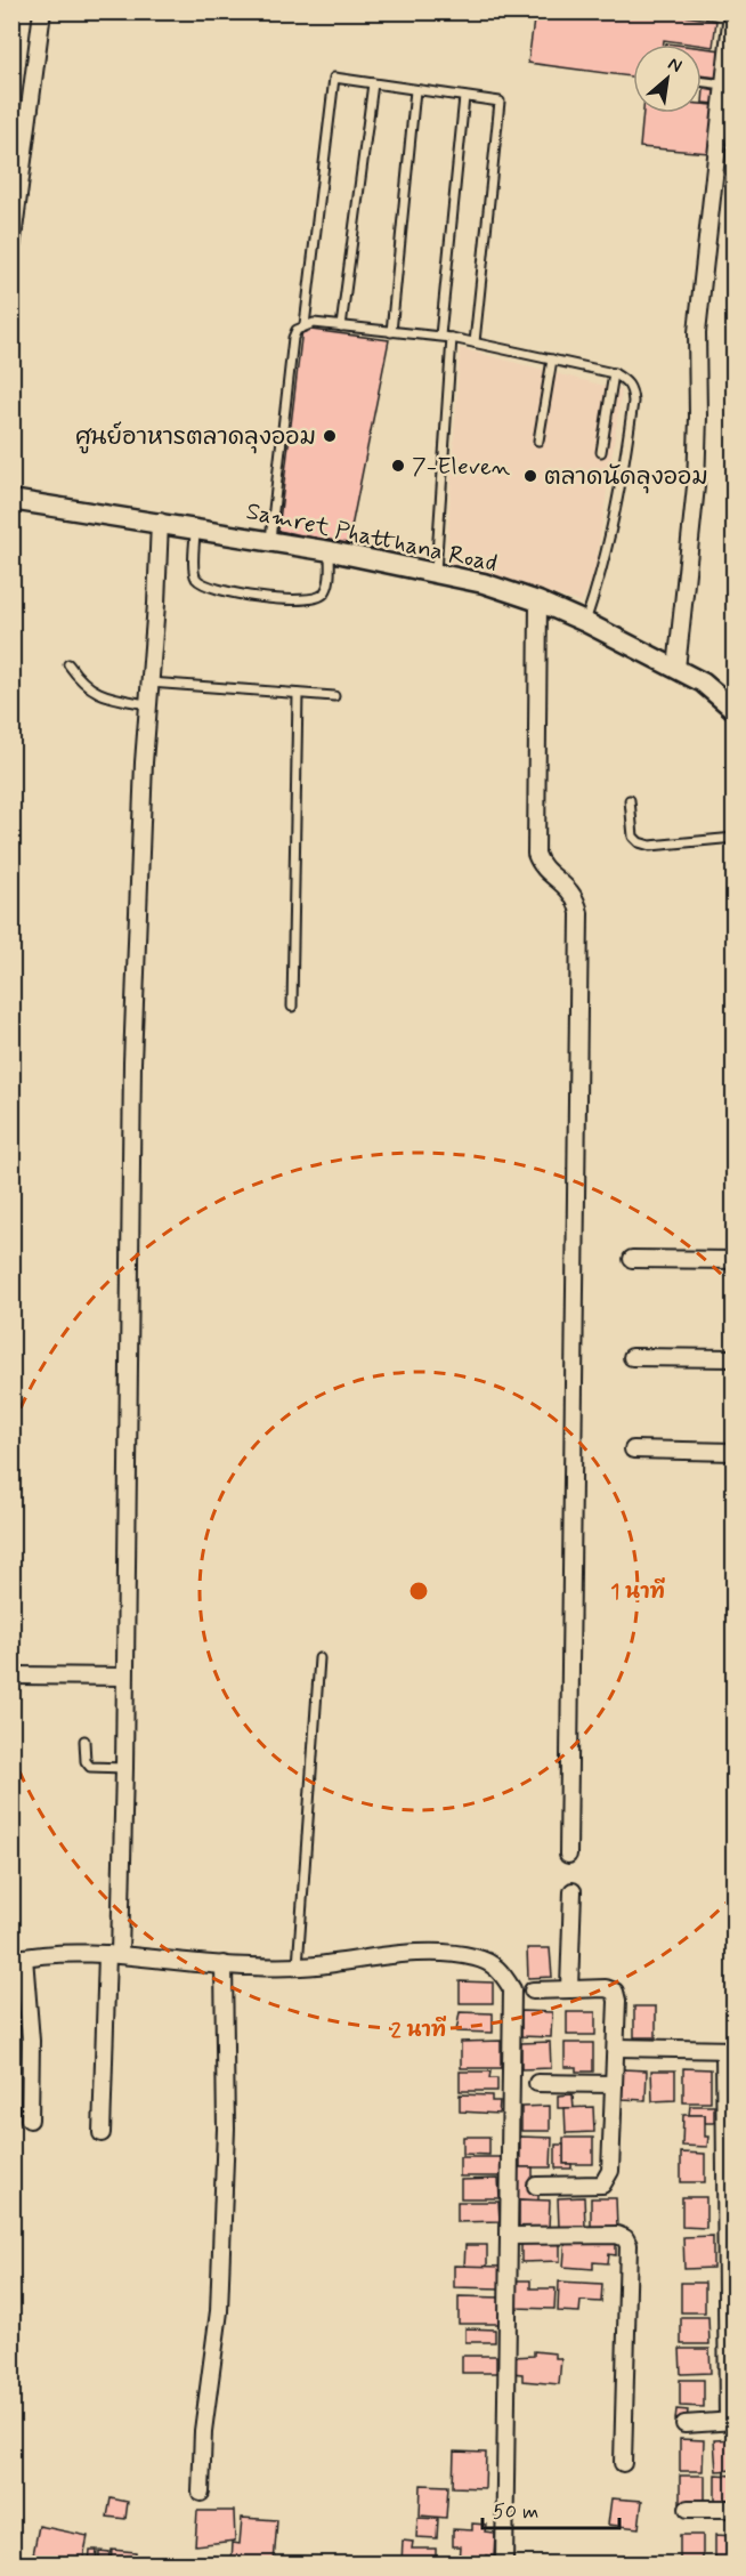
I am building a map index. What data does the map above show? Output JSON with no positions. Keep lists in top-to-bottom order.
{
  "streets": {
    "street": ["Samret Phatthana Road"]
  },
  "places": ["ศูนย์อาหารตลาดลุงออม", "7-Eleven", "ตลาดนัดลุงออม"],
  "scale_bar": "50 m",
  "north": "top right",
  "rings": ["1 นาที", "2 นาที"]
}
